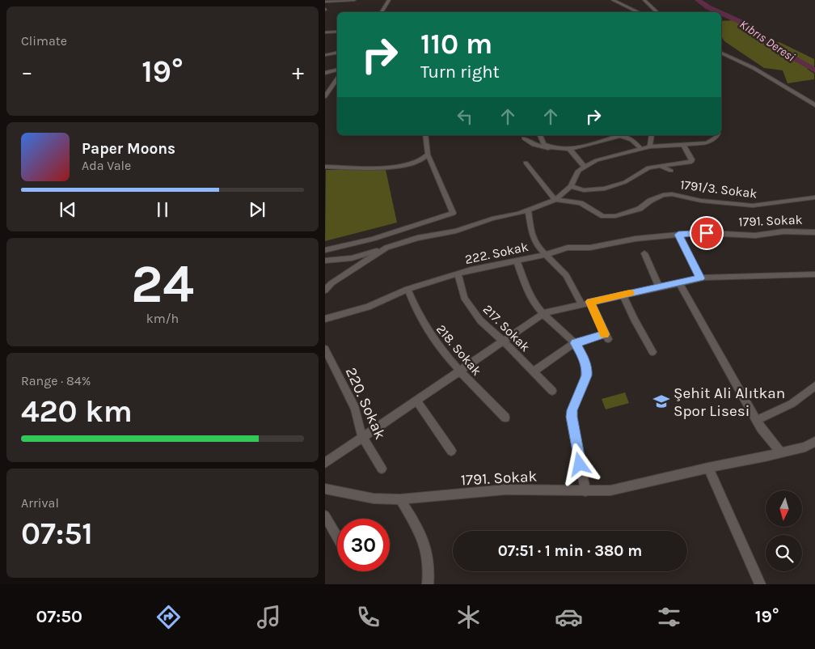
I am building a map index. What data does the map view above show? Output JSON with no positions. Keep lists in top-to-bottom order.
{
  "streets": {
    "street": [
      "1791/3. Sokak",
      "1791. Sokak",
      "222. Sokak",
      "217. Sokak",
      "218. Sokak",
      "220. Sokak"
    ]
  },
  "crossings": [
    ["1791. Sokak", "222. Sokak"],
    ["222. Sokak", "217. Sokak"],
    ["222. Sokak", "218. Sokak"]
  ],
  "water": ["Kıbrıs Deresi"],
  "places": {
    "school or university": ["Şehit Ali Alıtkan Spor Lisesi"]
  },
  "north": "bottom",
  "page": {
    "tile": [
      "Climate",
      ["24", "km/h"],
      ["Range · 84%", "420 km"],
      ["Arrival", "07:51"]
    ],
    "turn": ["110 m", "Turn right"],
    "heat": ["−", "19°", "+"],
    "song": ["Paper Moons", "Ada Vale"],
    "limit": "30",
    "trip": "07:51 · 1 min · 380 m",
    "tabs": ["07:50", "19°"]
  }
}
